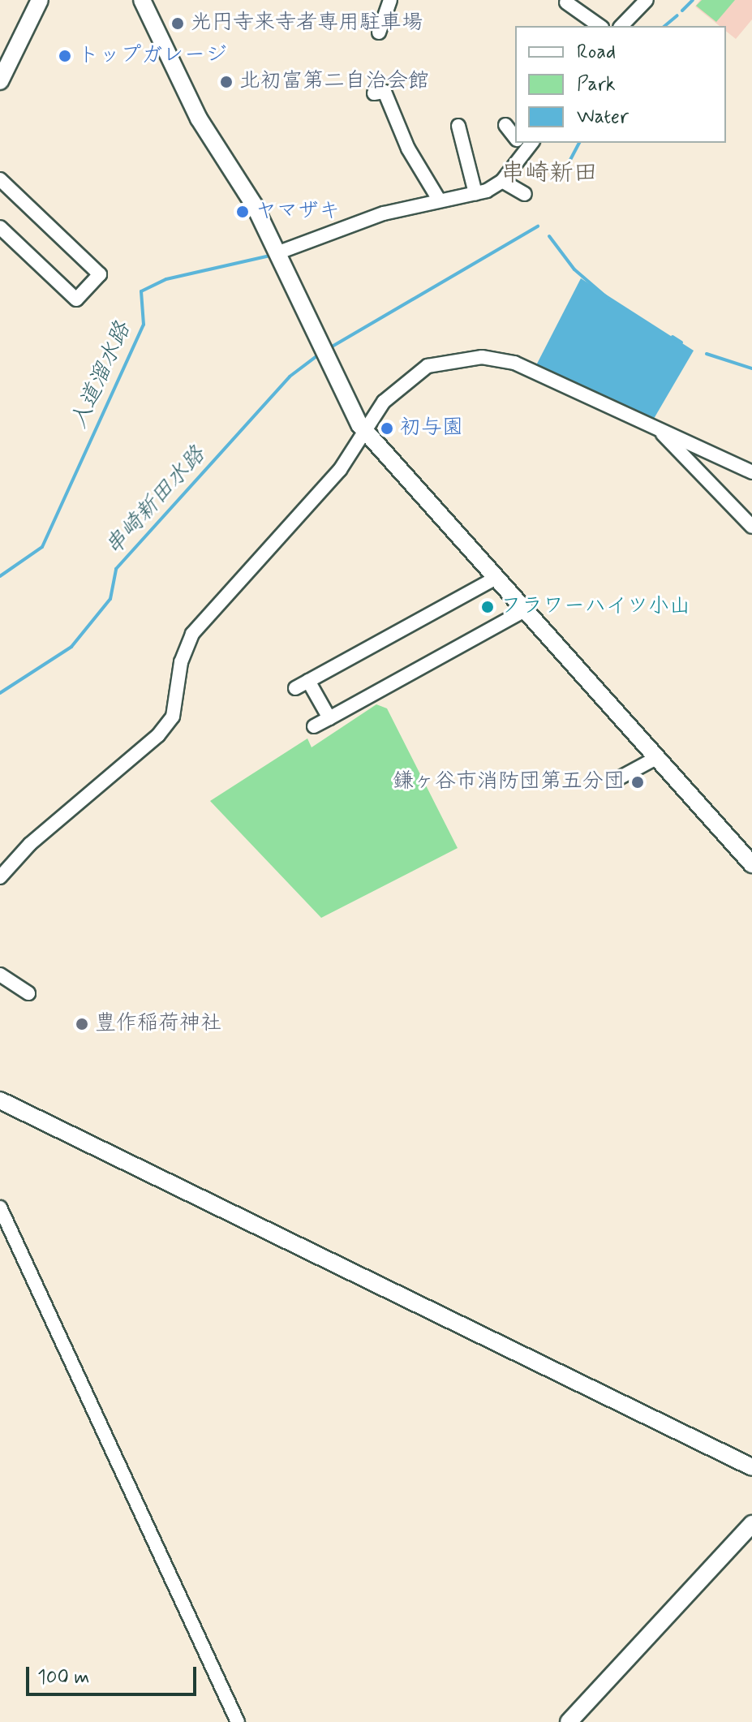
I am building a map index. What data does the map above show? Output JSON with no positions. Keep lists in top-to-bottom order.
{
  "districts": ["串崎新田"],
  "water": ["入道溜水路", "串崎新田水路"],
  "places": [
    "光円寺来寺者専用駐車場",
    "トップガレージ",
    "北初富第二自治会館",
    "ヤマザキ",
    "初与園",
    "フラワーハイツ小山",
    "鎌ヶ谷市消防団第五分団",
    "豊作稲荷神社"
  ],
  "legend": ["Road", "Park", "Water"],
  "scale_bar": "100 m"
}
